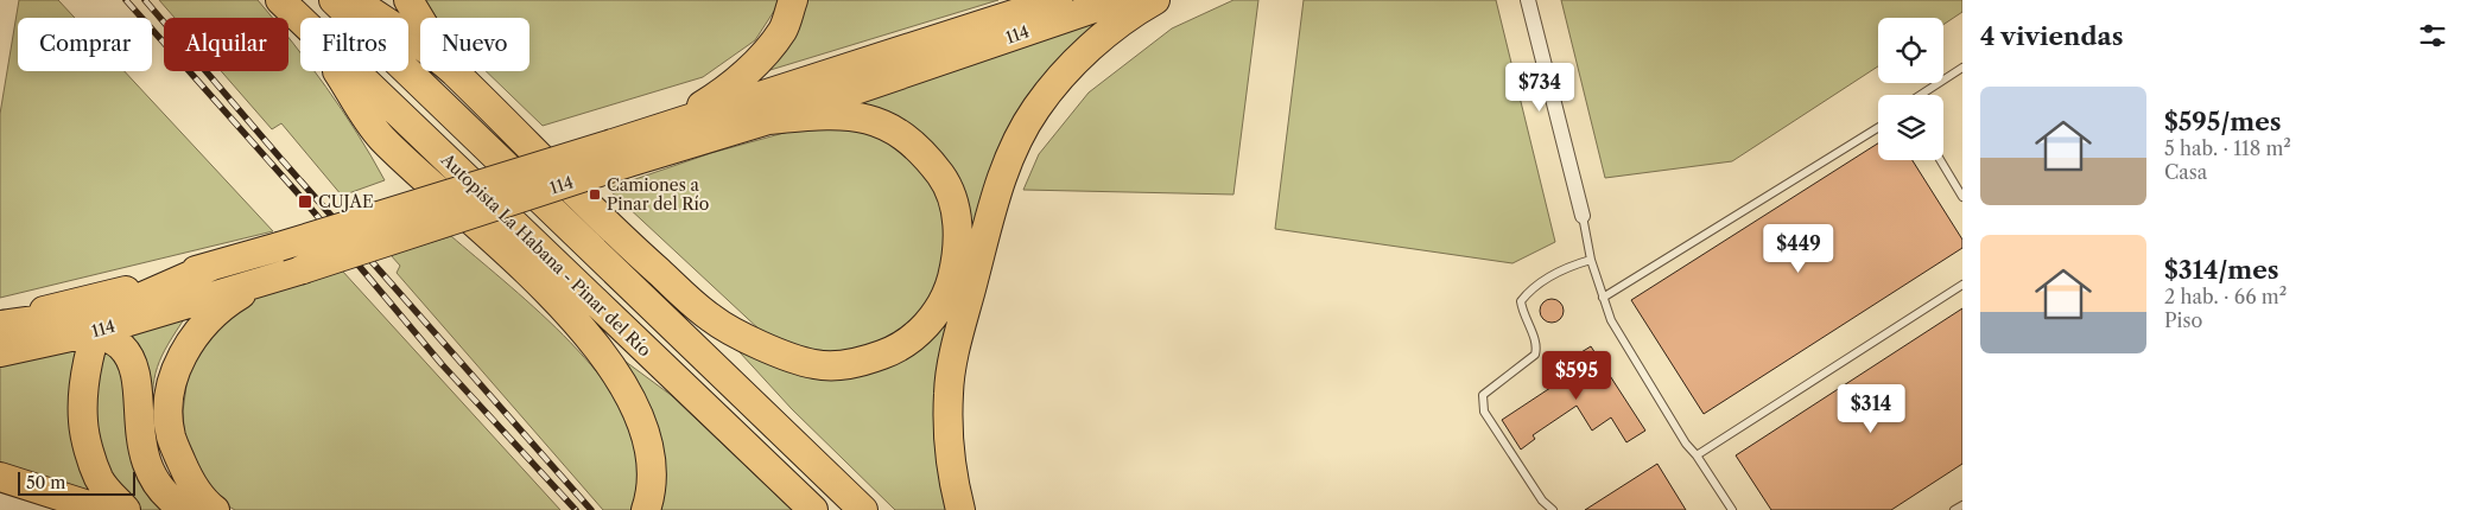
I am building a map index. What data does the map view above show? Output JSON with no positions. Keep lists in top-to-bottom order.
{
  "streets": {
    "highway": ["114", "Autopista La Habana - Pinar del Río"]
  },
  "places": {
    "transit": ["Camiones a Pinar del Río", "CUJAE"]
  },
  "scale_bar": "50 m",
  "page": {
    "heading": "4 viviendas",
    "chip": [
      "Comprar",
      "Alquilar",
      "Filtros",
      "Nuevo"
    ],
    "price": [
      "$734",
      "$449",
      "$595",
      "$314"
    ],
    "list": [
      {
        "name": "$595/mes",
        "note": "5 hab. · 118 m² · Casa"
      },
      {
        "name": "$314/mes",
        "note": "2 hab. · 66 m² · Piso"
      }
    ],
    "scale": "50 m"
  }
}
